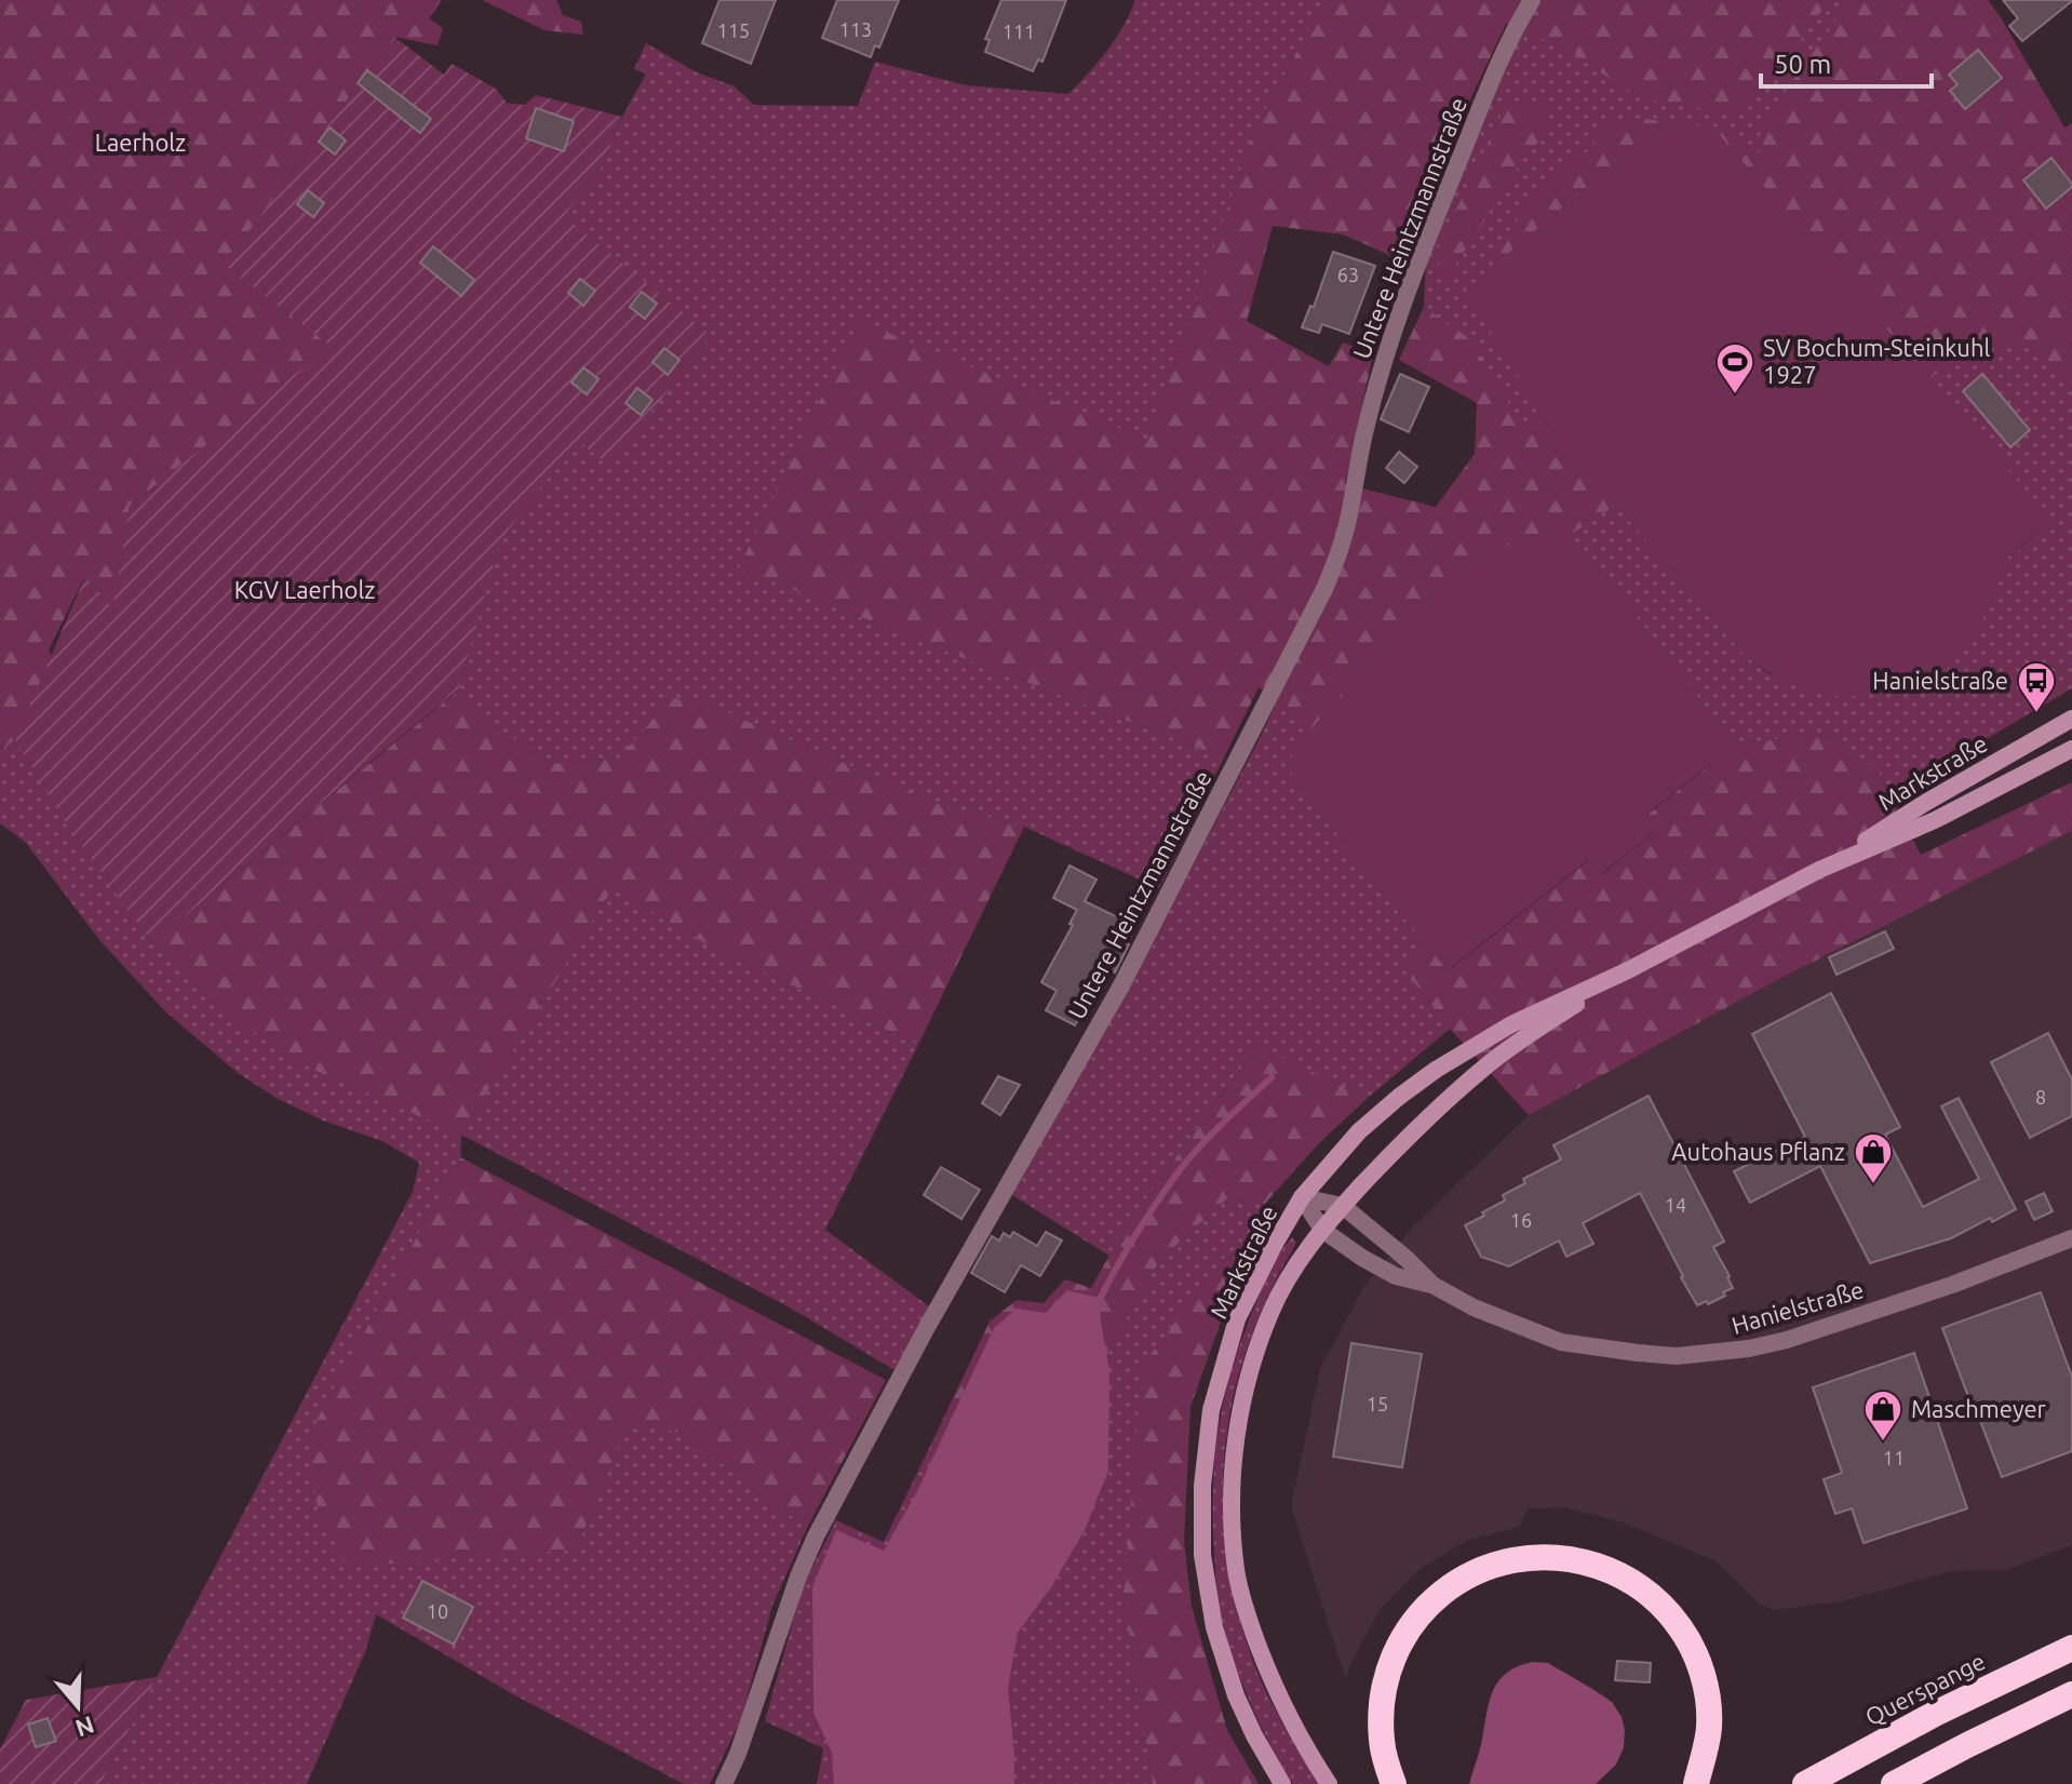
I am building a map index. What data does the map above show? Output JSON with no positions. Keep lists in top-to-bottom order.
{
  "streets": {
    "highway": ["Querspange"],
    "main road": ["Markstraße"],
    "street": ["Untere Heintzmannstraße", "Hanielstraße"]
  },
  "crossings": [
    ["Markstraße", "Hanielstraße"]
  ],
  "parks": ["Laerholz", "KGV Laerholz"],
  "places": {
    "sports": ["SV Bochum-Steinkuhl 1927"],
    "bus stop": ["Hanielstraße"],
    "shop": ["Autohaus Pflanz", "Maschmeyer"]
  },
  "house_numbers": [
    "113",
    "115",
    "111",
    "63",
    "8",
    "14",
    "16",
    "15",
    "11",
    "10"
  ],
  "scale_bar": "50 m",
  "north": "bottom"
}
